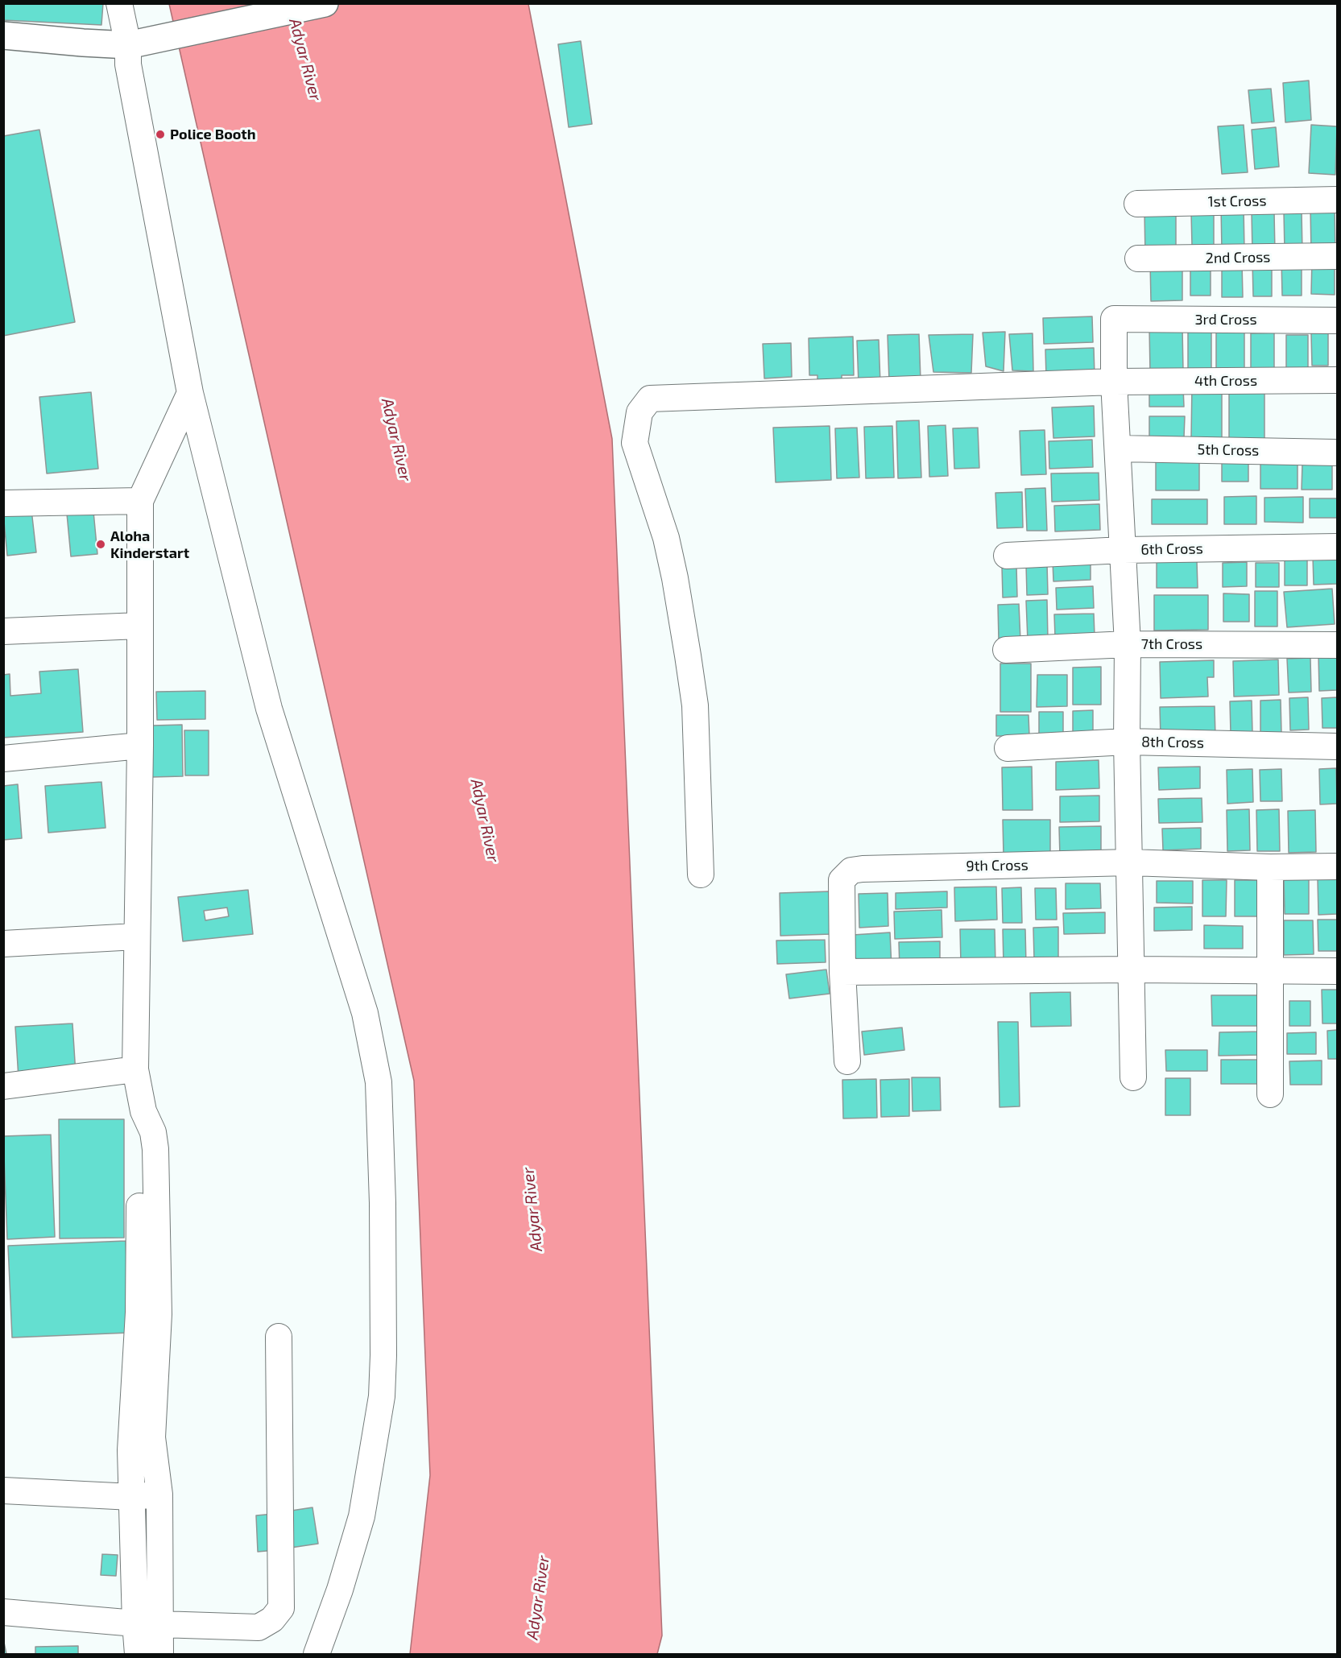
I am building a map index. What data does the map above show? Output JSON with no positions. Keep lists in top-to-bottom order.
{
  "streets": {
    "street": [
      "1st Cross",
      "2nd Cross",
      "3rd Cross",
      "4th Cross",
      "5th Cross",
      "6th Cross",
      "7th Cross",
      "8th Cross",
      "9th Cross"
    ]
  },
  "crossings": [
    ["3rd Cross", "4th Cross"]
  ],
  "water": ["Adyar River"],
  "places": ["Police Booth", "Aloha Kinderstart"]
}
